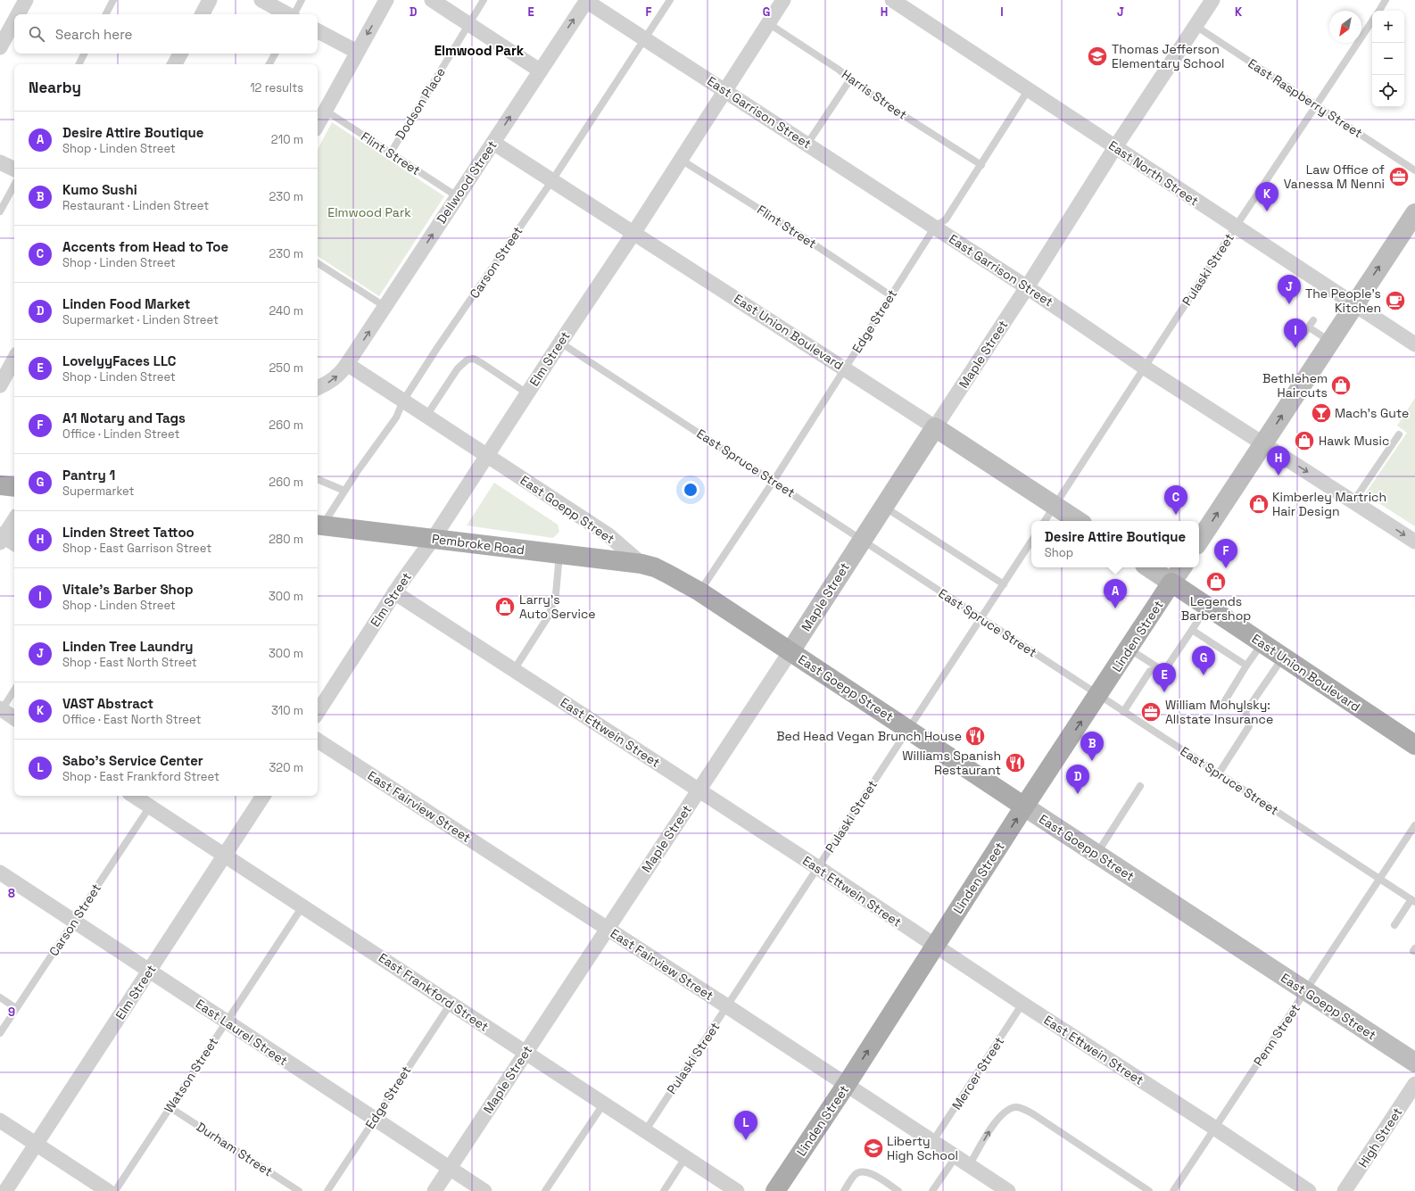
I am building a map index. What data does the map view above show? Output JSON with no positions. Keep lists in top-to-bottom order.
{
  "streets": {
    "main road": [
      "East Union Boulevard",
      "East Goepp Street",
      "Pembroke Road",
      "Linden Street"
    ],
    "street": [
      "East Garrison Street",
      "East North Street",
      "Dellwood Street",
      "Maple Street",
      "Elm Street",
      "East Ettwein Street",
      "East Fairview Street",
      "East Frankford Street",
      "East Laurel Street",
      "High Street"
    ],
    "lane": [
      "Harris Street",
      "East Raspberry Street",
      "Dodson Place",
      "Flint Street",
      "Carson Street",
      "Pulaski Street",
      "Edge Street",
      "East Spruce Street",
      "Penn Street",
      "Mercer Street",
      "Watson Street",
      "Durham Street"
    ]
  },
  "crossings": [
    ["Harris Street", "Edge Street"],
    ["Harris Street", "Elm Street"],
    ["East Raspberry Street", "Pulaski Street"],
    ["East Raspberry Street", "Maple Street"],
    ["Dodson Place", "Flint Street"],
    ["East Garrison Street", "Dellwood Street"],
    ["East Garrison Street", "Carson Street"],
    ["East Garrison Street", "Pulaski Street"],
    ["East Garrison Street", "Edge Street"],
    ["East Garrison Street", "Maple Street"],
    ["East Garrison Street", "Elm Street"],
    ["Flint Street", "Dellwood Street"],
    ["Flint Street", "Edge Street"],
    ["Flint Street", "Elm Street"],
    ["East North Street", "Pulaski Street"],
    ["East North Street", "Edge Street"],
    ["East North Street", "Maple Street"],
    ["Dellwood Street", "East Union Boulevard"],
    ["Dellwood Street", "East Goepp Street"],
    ["Carson Street", "East Union Boulevard"],
    ["Carson Street", "East Goepp Street"],
    ["Carson Street", "Pembroke Road"],
    ["Carson Street", "East Frankford Street"],
    ["Carson Street", "East Laurel Street"],
    ["Pulaski Street", "East Union Boulevard"],
    ["Pulaski Street", "East Spruce Street"],
    ["Pulaski Street", "East Goepp Street"],
    ["Pulaski Street", "East Ettwein Street"],
    ["Pulaski Street", "East Fairview Street"],
    ["Pulaski Street", "East Frankford Street"],
    ["Edge Street", "East Union Boulevard"],
    ["Edge Street", "East Spruce Street"],
    ["Edge Street", "East Goepp Street"],
    ["Edge Street", "East Frankford Street"],
    ["Edge Street", "East Laurel Street"],
    ["East Union Boulevard", "Maple Street"],
    ["East Union Boulevard", "Elm Street"],
    ["East Union Boulevard", "Linden Street"],
    ["Maple Street", "East Spruce Street"],
    ["Maple Street", "East Goepp Street"],
    ["Maple Street", "East Ettwein Street"],
    ["Maple Street", "East Fairview Street"],
    ["Maple Street", "East Frankford Street"],
    ["Maple Street", "East Laurel Street"],
    ["Elm Street", "East Spruce Street"],
    ["Elm Street", "East Goepp Street"],
    ["Elm Street", "Pembroke Road"],
    ["Elm Street", "East Ettwein Street"],
    ["Elm Street", "East Frankford Street"],
    ["Elm Street", "East Laurel Street"],
    ["East Spruce Street", "Linden Street"],
    ["East Spruce Street", "Penn Street"],
    ["East Goepp Street", "Pembroke Road"],
    ["East Goepp Street", "Linden Street"],
    ["East Goepp Street", "Penn Street"],
    ["Linden Street", "East Ettwein Street"],
    ["Linden Street", "East Fairview Street"],
    ["East Ettwein Street", "Penn Street"],
    ["East Ettwein Street", "Mercer Street"],
    ["East Fairview Street", "Mercer Street"],
    ["East Frankford Street", "Watson Street"],
    ["East Laurel Street", "Watson Street"],
    ["Watson Street", "Durham Street"]
  ],
  "one_way": ["Dellwood Street", "Linden Street"],
  "districts": ["Elmwood Park"],
  "parks": ["Elmwood Park"],
  "places": {
    "school or university": ["Thomas Jefferson Elementary School", "Liberty High School"],
    "office": ["Law Office of Vanessa M Nenni", "William Mohylsky: Allstate Insurance"],
    "cafe": ["The People's Kitchen"],
    "shop": [
      "Bethlehem Haircuts",
      "Hawk Music",
      "Kimberley Martrich Hair Design",
      "Legends Barbershop",
      "Larry's Auto Service"
    ],
    "bar": ["Mach's Gute"],
    "restaurant": ["Bed Head Vegan Brunch House", "Williams Spanish Restaurant"]
  },
  "north": "bottom left",
  "page": {
    "map_buttons": ["+", "−"],
    "search": "Search here",
    "heading": ["Nearby", "12 results"],
    "list": [
      {
        "mark": "A",
        "name": "Desire Attire Boutique",
        "note": "Shop · Linden Street",
        "value": "210 m"
      },
      {
        "mark": "B",
        "name": "Kumo Sushi",
        "note": "Restaurant · Linden Street",
        "value": "230 m"
      },
      {
        "mark": "C",
        "name": "Accents from Head to Toe",
        "note": "Shop · Linden Street",
        "value": "230 m"
      },
      {
        "mark": "D",
        "name": "Linden Food Market",
        "note": "Supermarket · Linden Street",
        "value": "240 m"
      },
      {
        "mark": "E",
        "name": "LovelyyFaces LLC",
        "note": "Shop · Linden Street",
        "value": "250 m"
      },
      {
        "mark": "F",
        "name": "A1 Notary and Tags",
        "note": "Office · Linden Street",
        "value": "260 m"
      },
      {
        "mark": "G",
        "name": "Pantry 1",
        "note": "Supermarket",
        "value": "260 m"
      },
      {
        "mark": "H",
        "name": "Linden Street Tattoo",
        "note": "Shop · East Garrison Street",
        "value": "280 m"
      },
      {
        "mark": "I",
        "name": "Vitale's Barber Shop",
        "note": "Shop · Linden Street",
        "value": "300 m"
      },
      {
        "mark": "J",
        "name": "Linden Tree Laundry",
        "note": "Shop · East North Street",
        "value": "300 m"
      },
      {
        "mark": "K",
        "name": "VAST Abstract",
        "note": "Office · East North Street",
        "value": "310 m"
      },
      {
        "mark": "L",
        "name": "Sabo's Service Center",
        "note": "Shop · East Frankford Street",
        "value": "320 m"
      }
    ],
    "pins": [
      "K",
      "J",
      "I",
      "H",
      "C",
      "F",
      "A",
      "G",
      "E",
      "B",
      "D",
      "L"
    ],
    "popup": ["Desire Attire Boutique", "Shop"]
  },
  "grid": {
    "columns": [
      "D",
      "E",
      "F",
      "G",
      "H",
      "I",
      "J",
      "K"
    ],
    "rows": ["8", "9"]
  }
}
